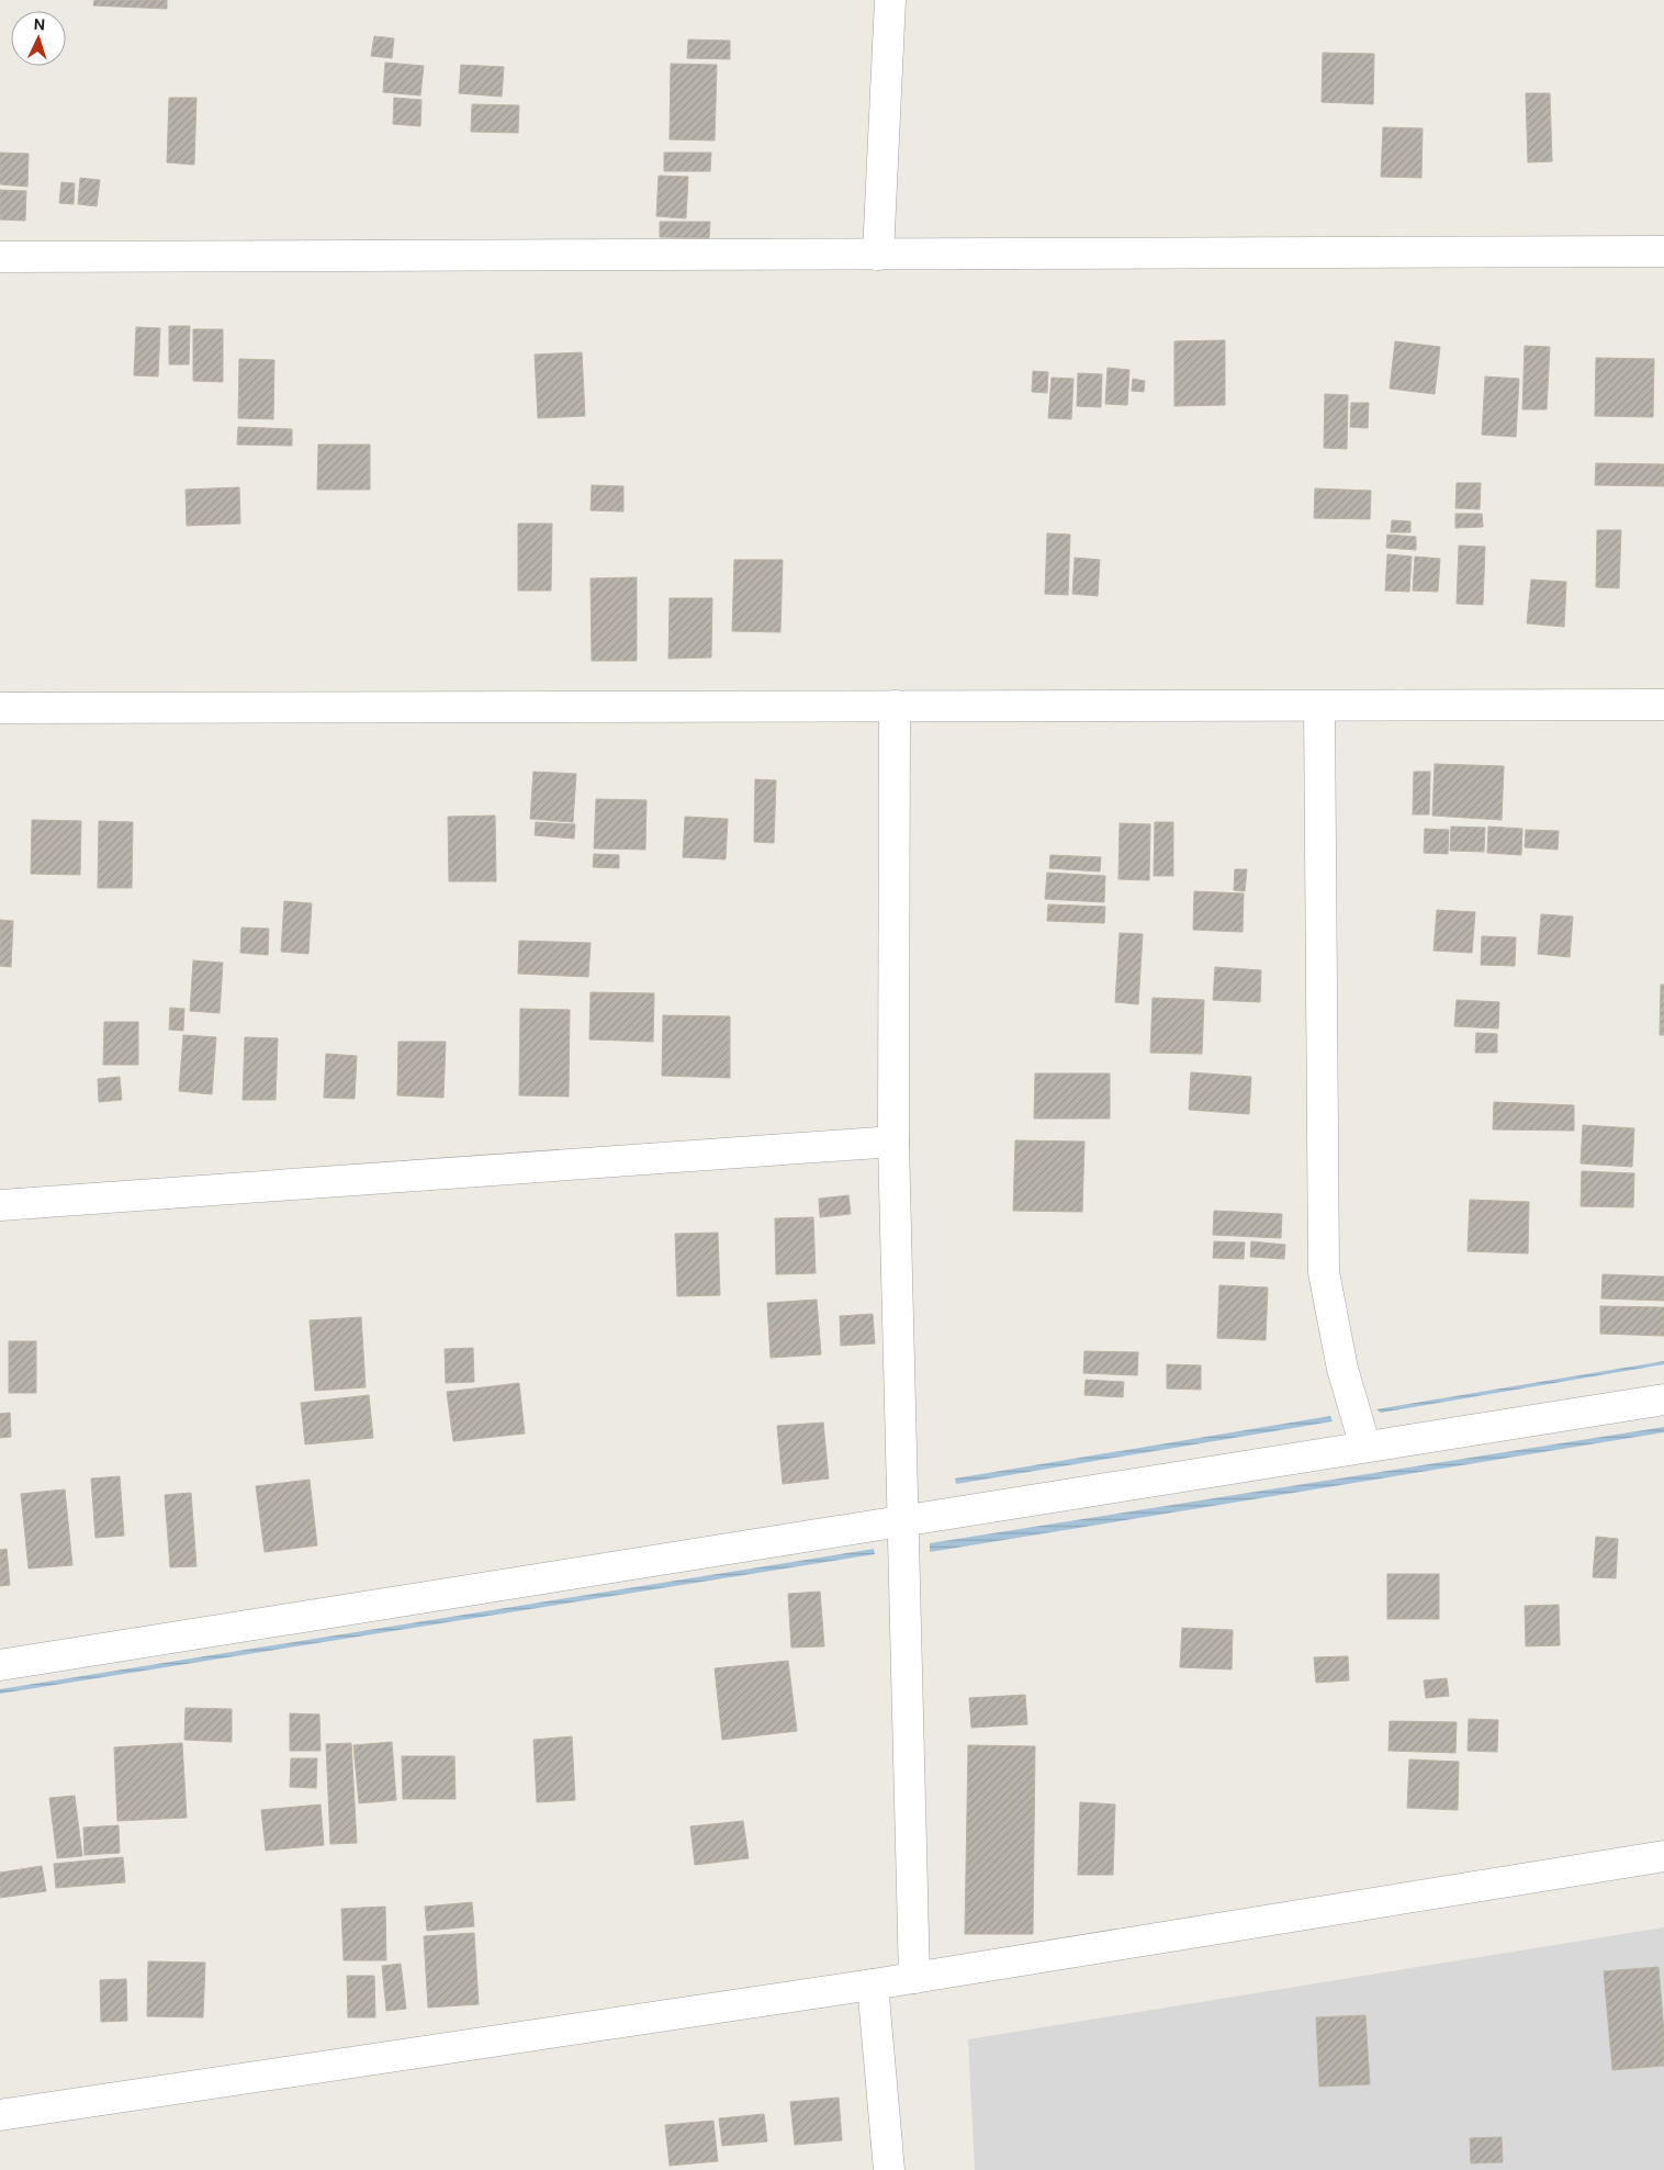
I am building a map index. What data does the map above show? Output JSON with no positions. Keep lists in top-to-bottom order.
{
  "north": "top"
}
